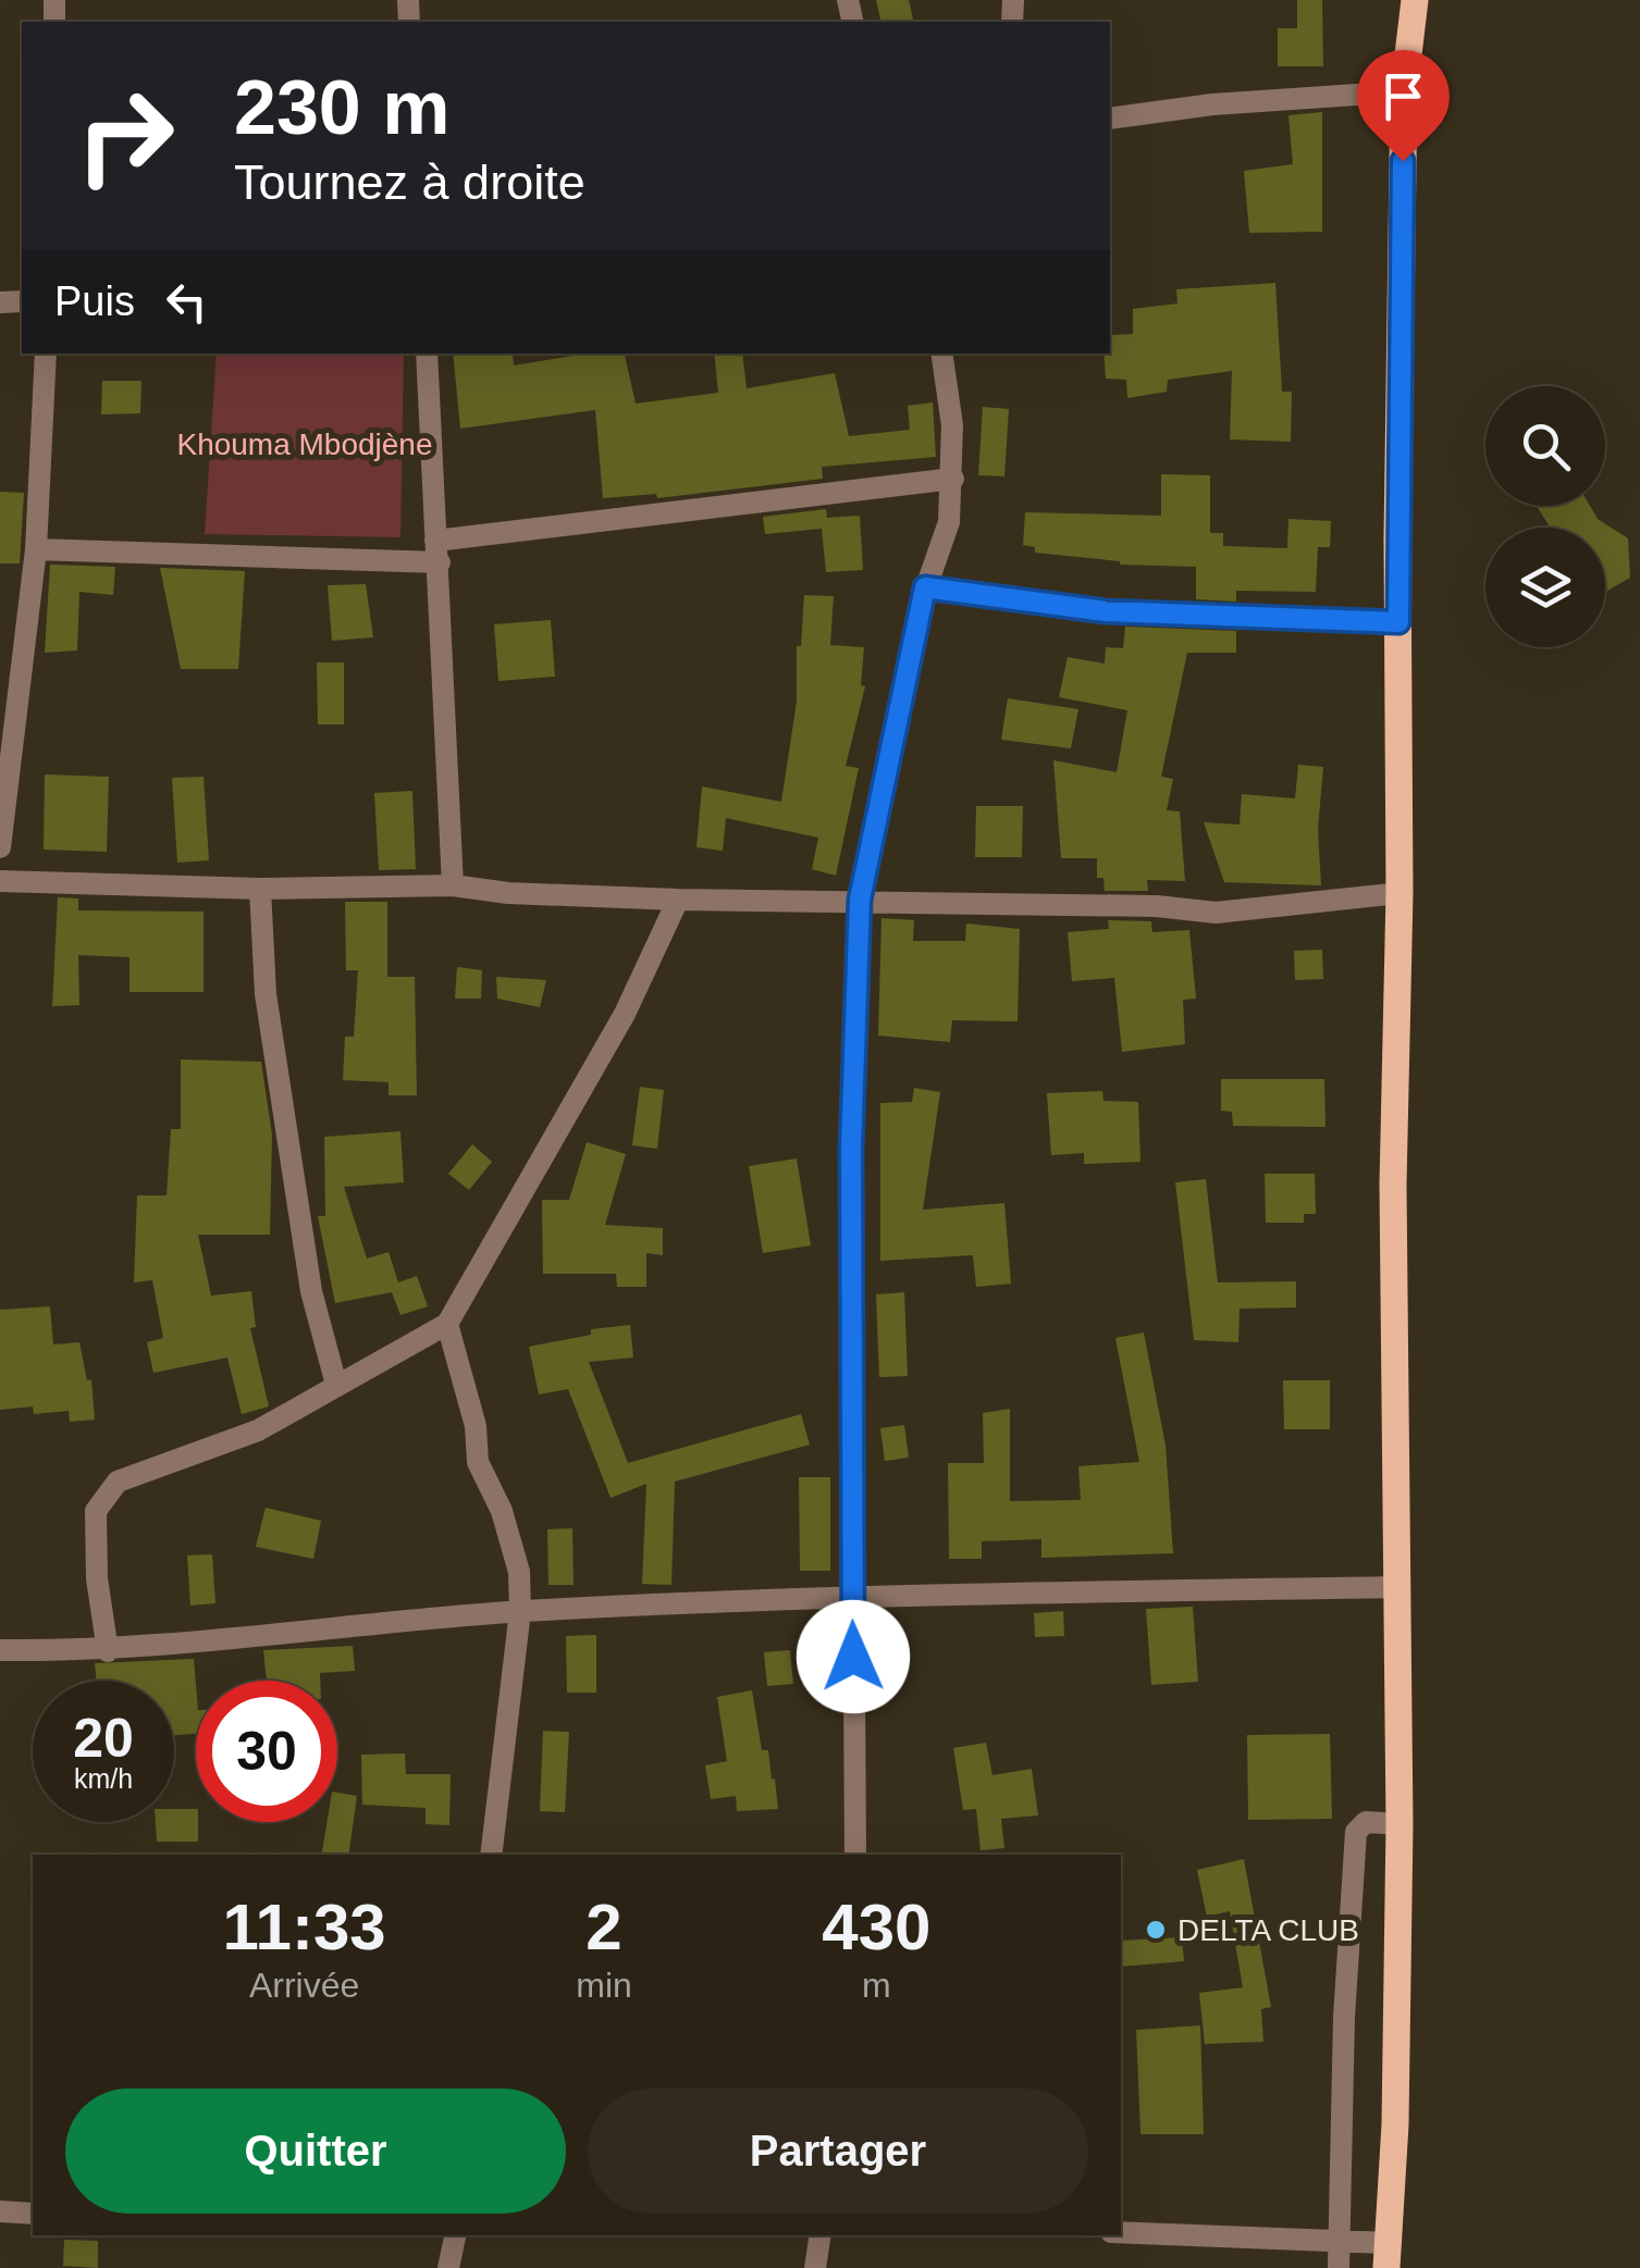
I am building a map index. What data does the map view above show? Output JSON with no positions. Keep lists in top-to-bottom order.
{
  "parks": ["Khouma Mbodjène"],
  "places": ["DELTA CLUB"],
  "page": {
    "turn": ["230 m", "Tournez à droite"],
    "then": "Puis",
    "speed": "20 km/h",
    "limit": "30",
    "eta": [
      "11:33",
      "Arrivée",
      "2",
      "min",
      "430",
      "m"
    ],
    "buttons": ["Quitter", "Partager"]
  }
}
